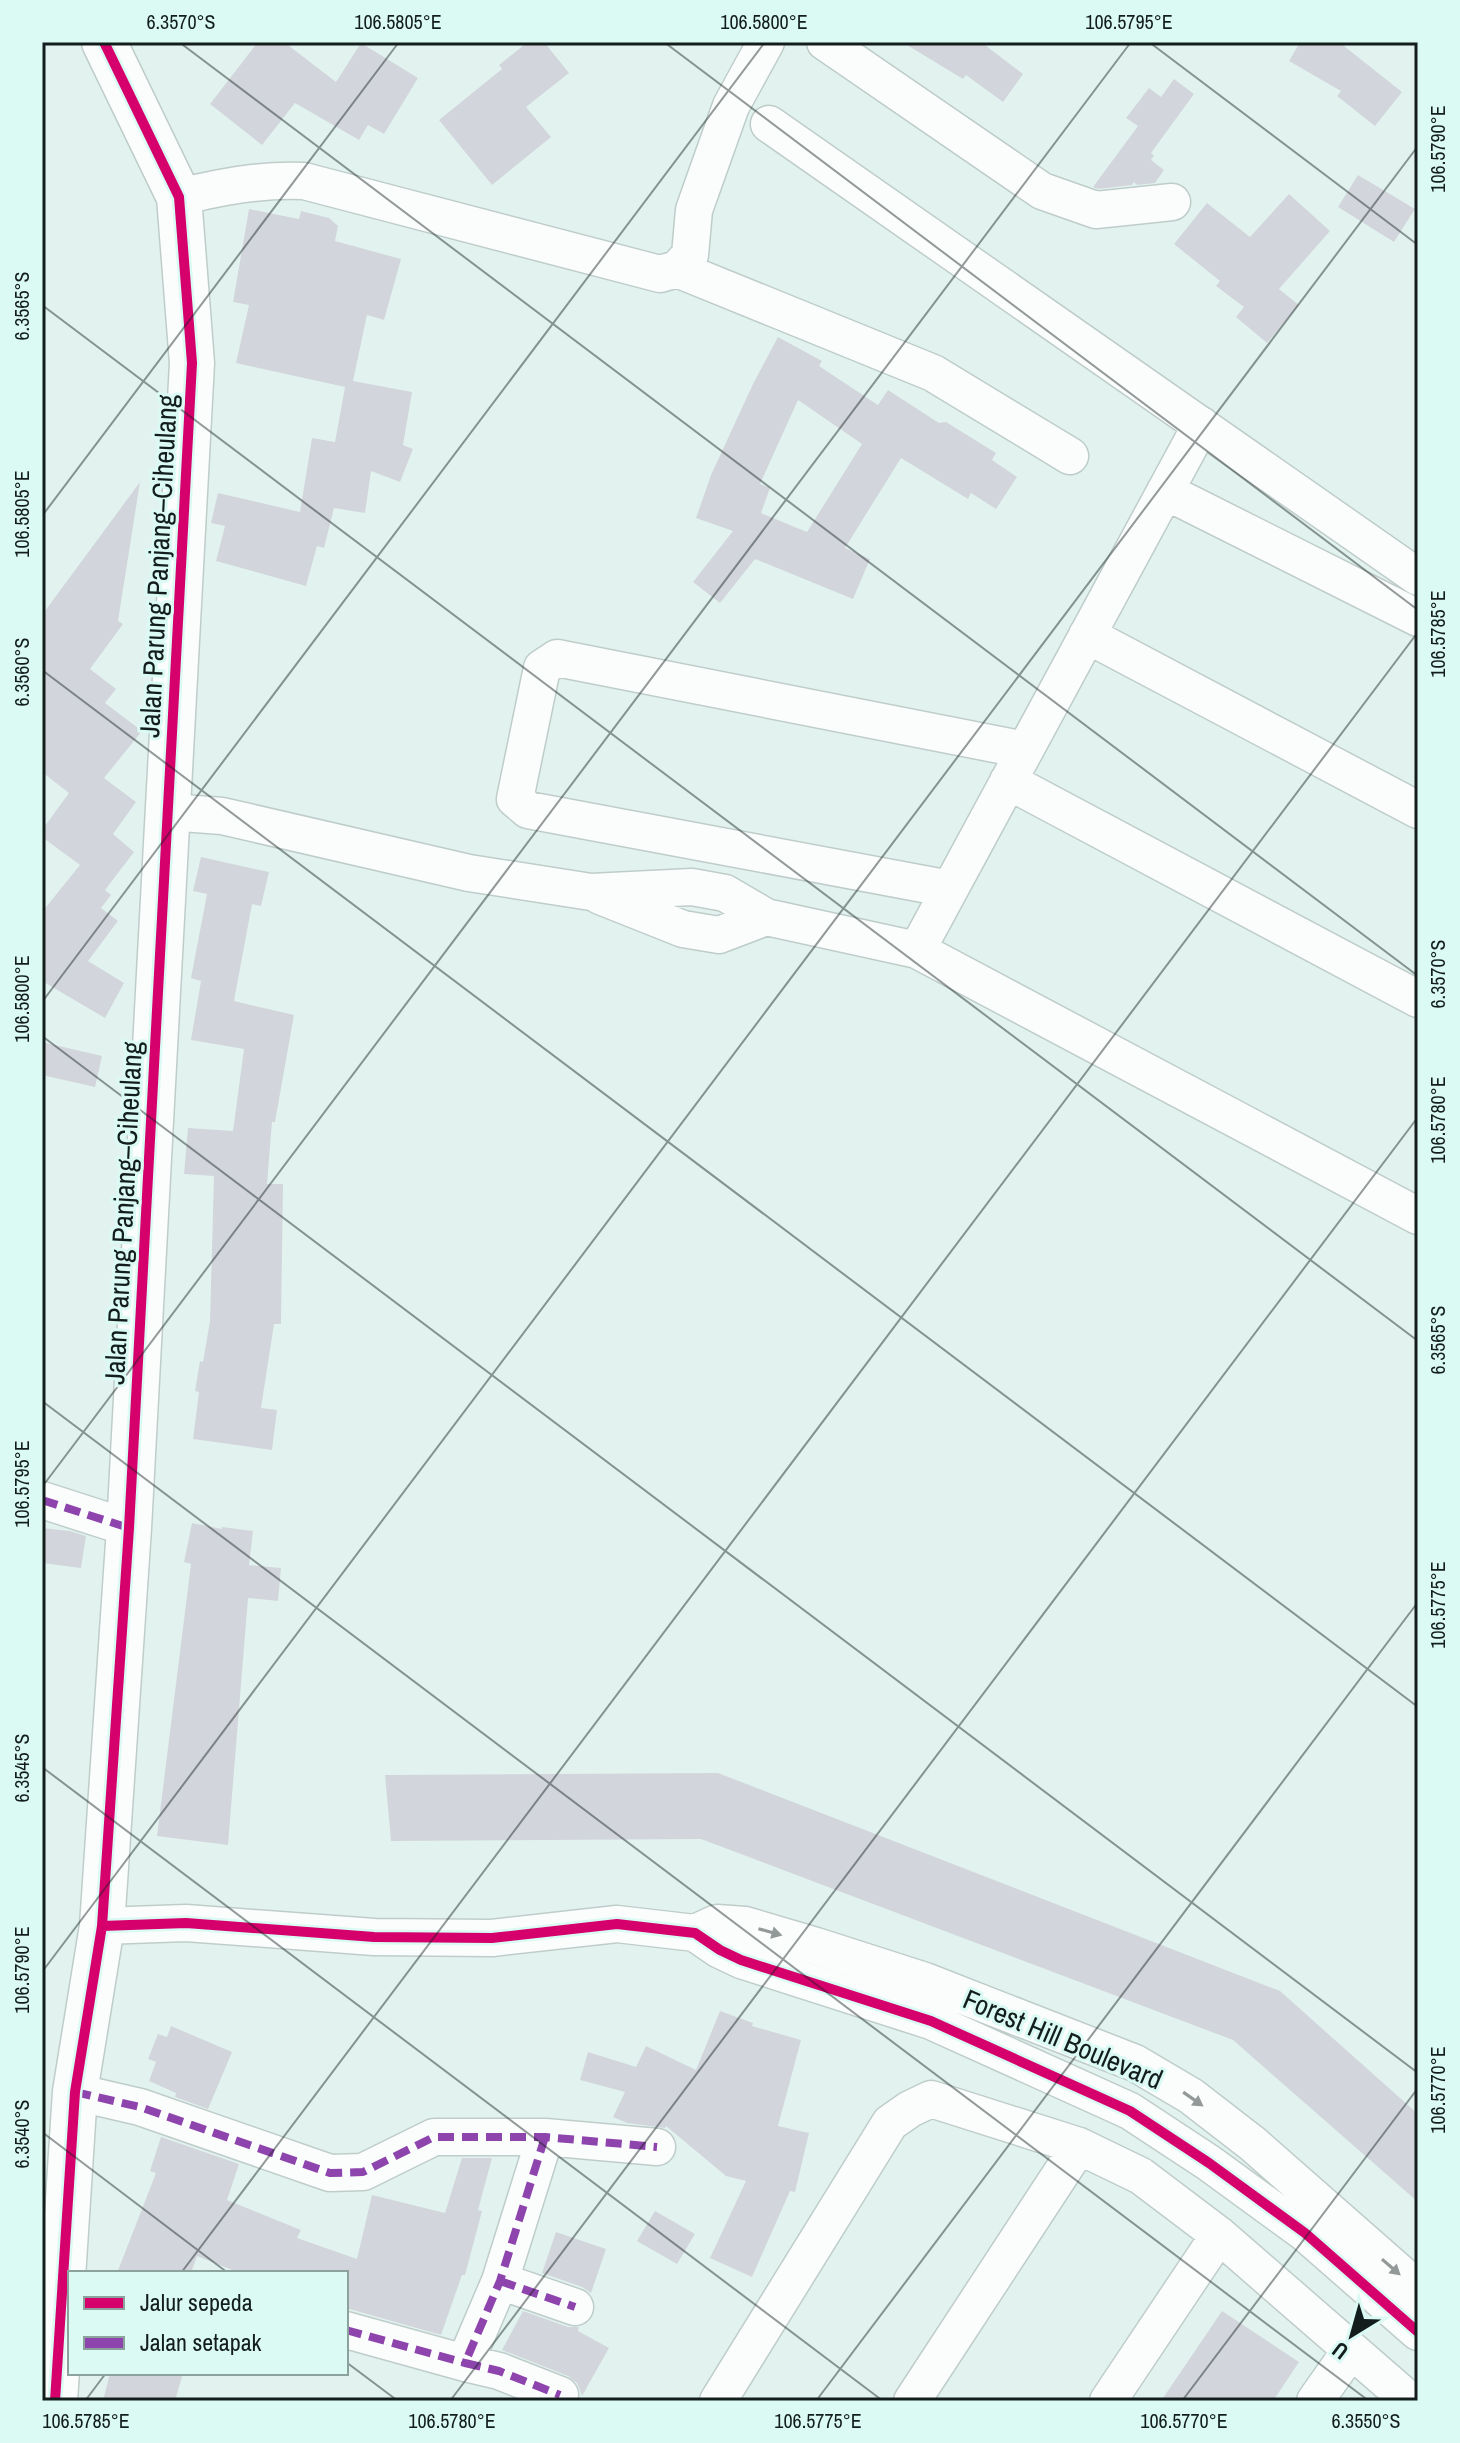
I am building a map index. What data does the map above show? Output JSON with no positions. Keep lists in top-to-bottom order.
{
  "streets": {
    "street": ["Jalan Parung Panjang–Ciheulang", "Forest Hill Boulevard"]
  },
  "legend": ["Jalur sepeda", "Jalan setapak"],
  "north": "bottom left",
  "coordinates": [
    "6.3570°S",
    "106.5805°E",
    "106.5800°E",
    "106.5795°E",
    "106.5790°E",
    "6.3565°S",
    "106.5785°E",
    "6.3560°S",
    "106.5780°E",
    "106.5775°E",
    "6.3545°S",
    "106.5770°E",
    "6.3540°S",
    "6.3550°S"
  ]
}
